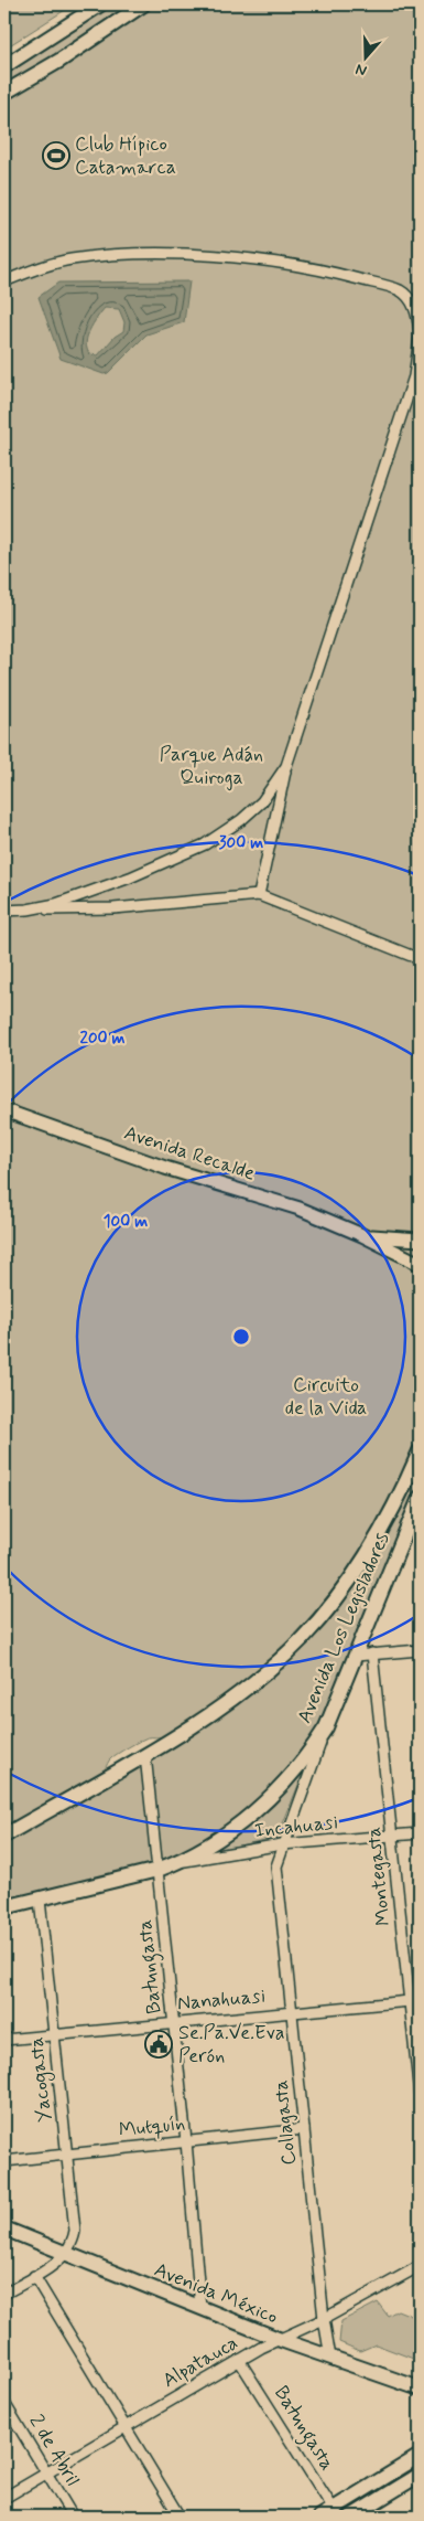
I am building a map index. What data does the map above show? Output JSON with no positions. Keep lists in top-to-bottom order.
{
  "streets": {
    "main road": ["Avenida Los Legisladores", "Avenida México"],
    "street": [
      "Avenida Recalde",
      "Incahuasi",
      "Montegasta",
      "Batungasta",
      "Nanahuasi",
      "Yacogasta",
      "Collagasta",
      "Mutquín",
      "Alpatauca",
      "2 de Abril"
    ]
  },
  "crossings": [
    ["Avenida Los Legisladores", "Incahuasi"],
    ["Avenida Los Legisladores", "Batungasta"],
    ["Avenida Los Legisladores", "Yacogasta"],
    ["Avenida Los Legisladores", "Collagasta"],
    ["Incahuasi", "Montegasta"],
    ["Incahuasi", "Collagasta"],
    ["Montegasta", "Nanahuasi"],
    ["Batungasta", "Nanahuasi"],
    ["Batungasta", "Mutquín"],
    ["Batungasta", "Avenida México"],
    ["Batungasta", "Alpatauca"],
    ["Nanahuasi", "Yacogasta"],
    ["Nanahuasi", "Collagasta"],
    ["Yacogasta", "Mutquín"],
    ["Yacogasta", "Avenida México"],
    ["Collagasta", "Mutquín"],
    ["Collagasta", "Avenida México"],
    ["Collagasta", "Alpatauca"],
    ["Avenida México", "Alpatauca"],
    ["Alpatauca", "2 de Abril"]
  ],
  "parks": ["Parque Adán Quiroga", "Circuito de la Vida"],
  "places": {
    "sports": ["Club Hípico Catamarca"],
    "public building": ["Se.Pa.Ve.Eva Perón"]
  },
  "north": "bottom",
  "rings": ["300 m", "200 m", "100 m"]
}
